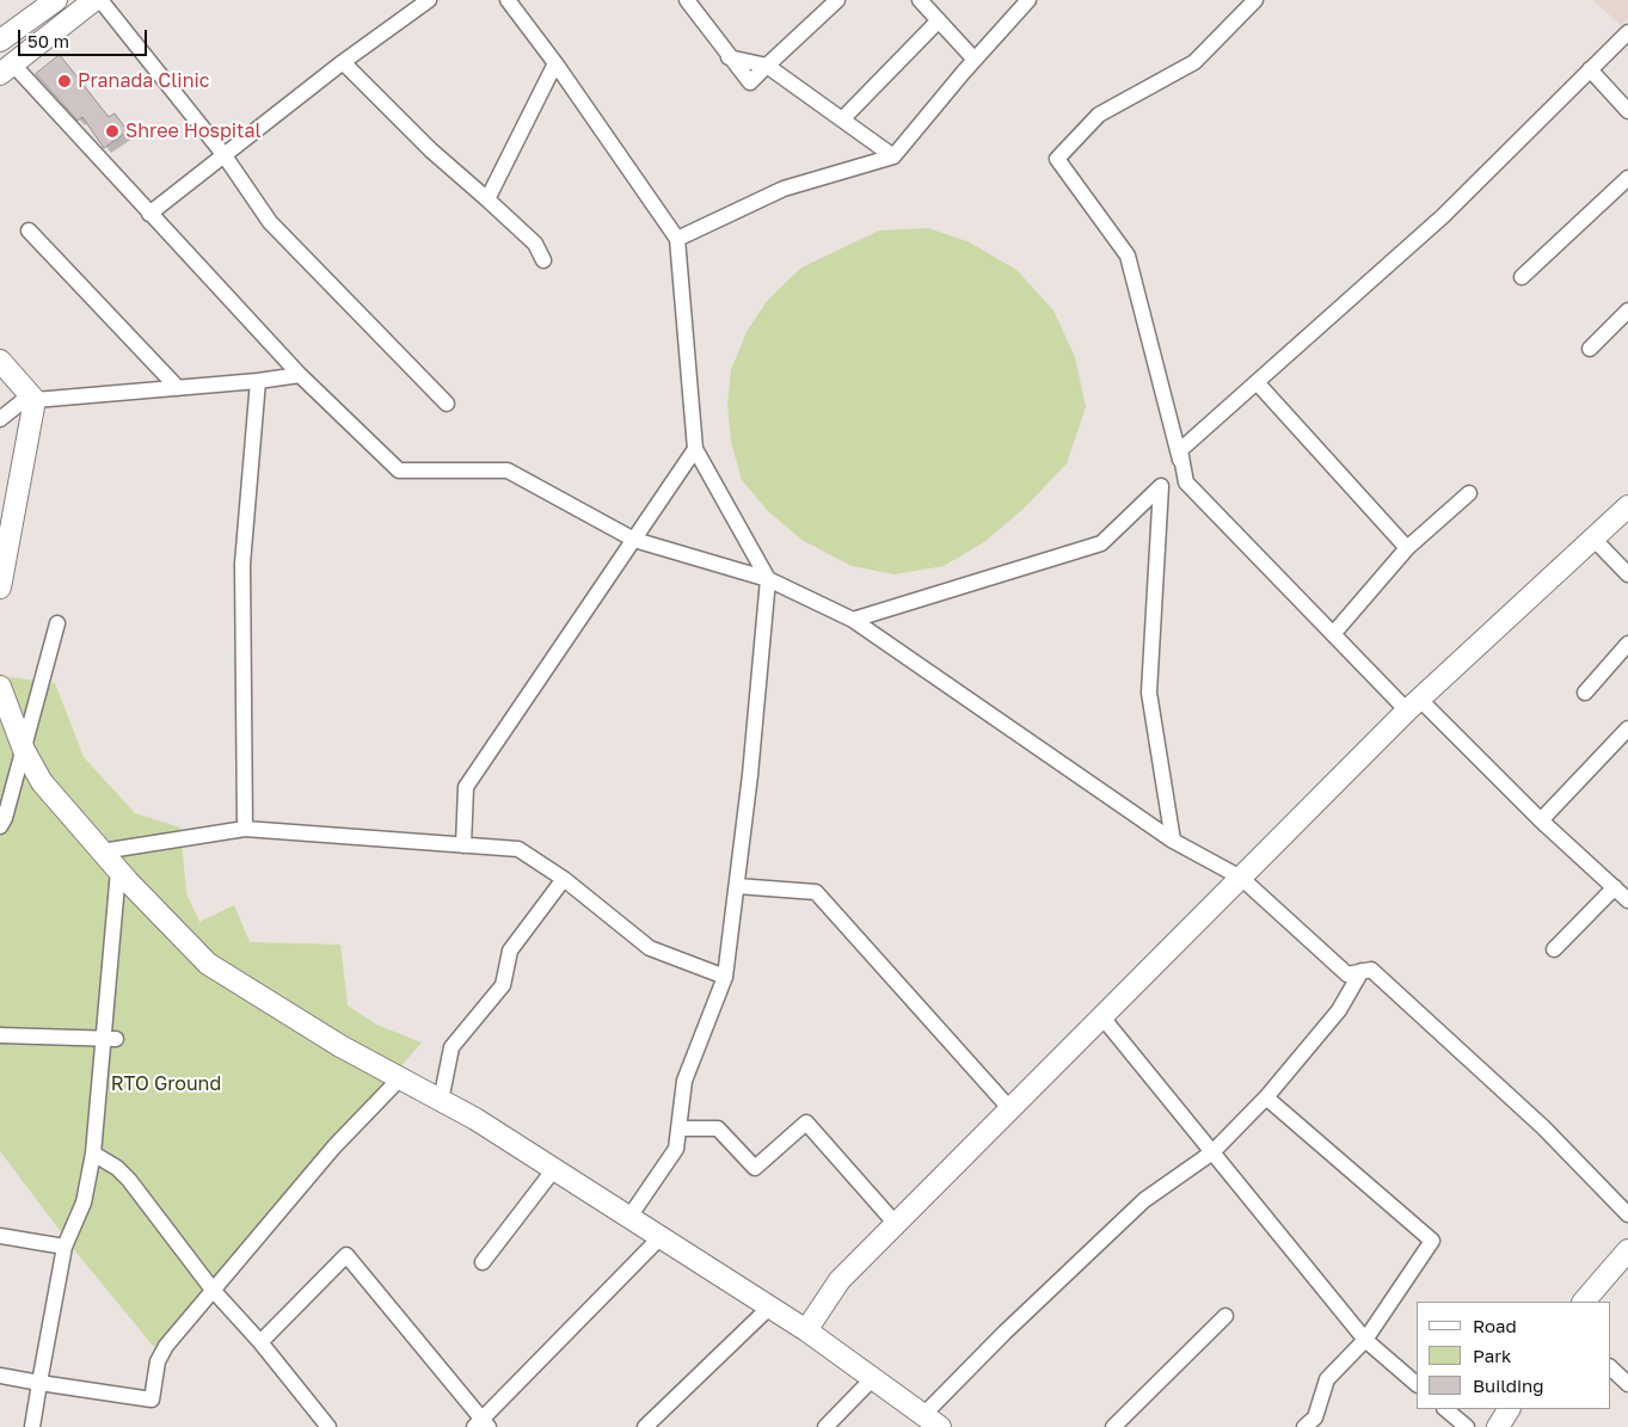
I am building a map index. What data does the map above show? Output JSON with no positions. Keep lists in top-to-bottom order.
{
  "parks": ["RTO Ground"],
  "places": ["Pranada Clinic", "Shree Hospital"],
  "legend": ["Road", "Park", "Building"],
  "scale_bar": "50 m"
}
